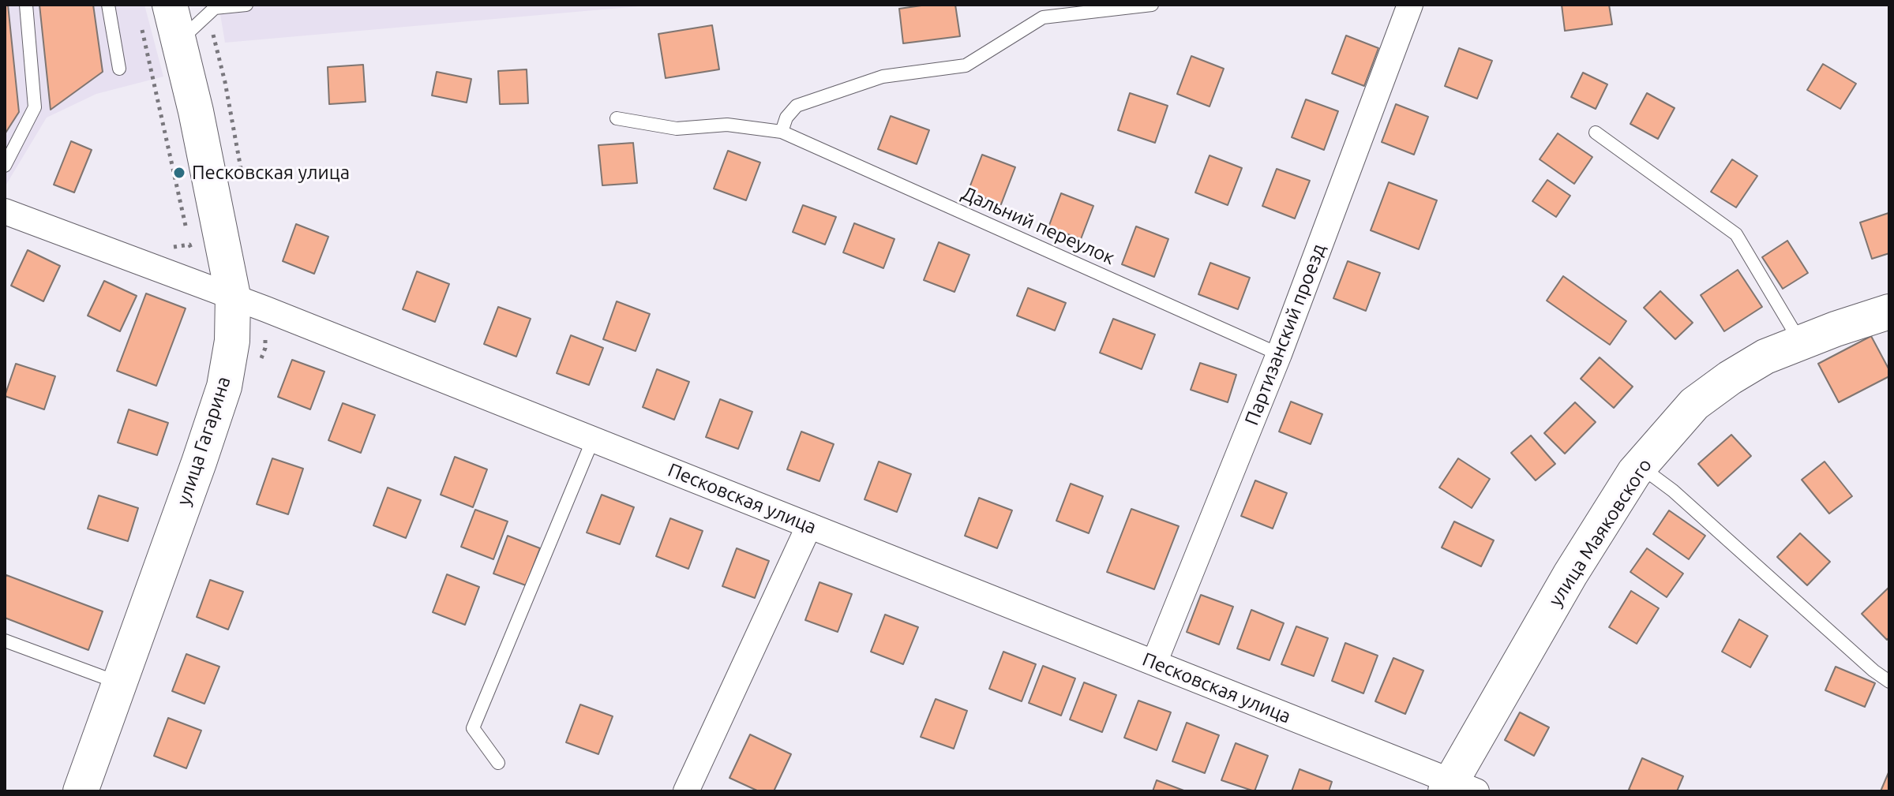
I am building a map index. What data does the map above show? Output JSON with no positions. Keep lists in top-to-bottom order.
{
  "streets": {
    "main road": ["улица Гагарина", "улица Маяковского"],
    "street": ["Партизанский проезд", "Песковская улица"],
    "lane": ["Дальний переулок"]
  },
  "crossings": [
    ["Дальний переулок", "Партизанский проезд"],
    ["Партизанский проезд", "Песковская улица"],
    ["улица Гагарина", "Песковская улица"],
    ["Песковская улица", "улица Маяковского"]
  ],
  "places": ["Песковская улица"]
}
